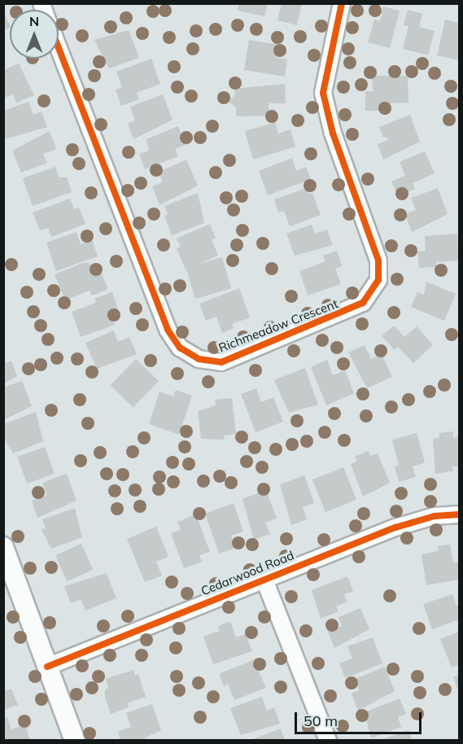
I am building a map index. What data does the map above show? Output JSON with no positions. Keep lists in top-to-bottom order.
{
  "streets": {
    "street": ["Richmeadow Crescent", "Cedarwood Road"]
  },
  "scale_bar": "50 m",
  "north": "top"
}
